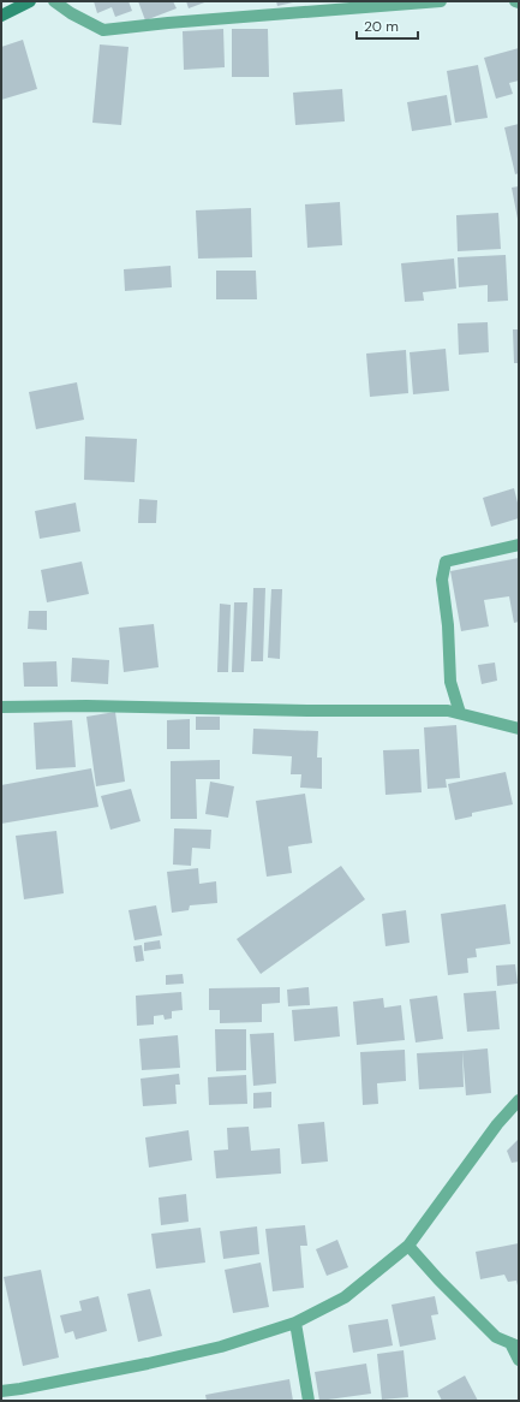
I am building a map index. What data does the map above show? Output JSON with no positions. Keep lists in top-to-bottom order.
{
  "scale_bar": "20 m"
}
